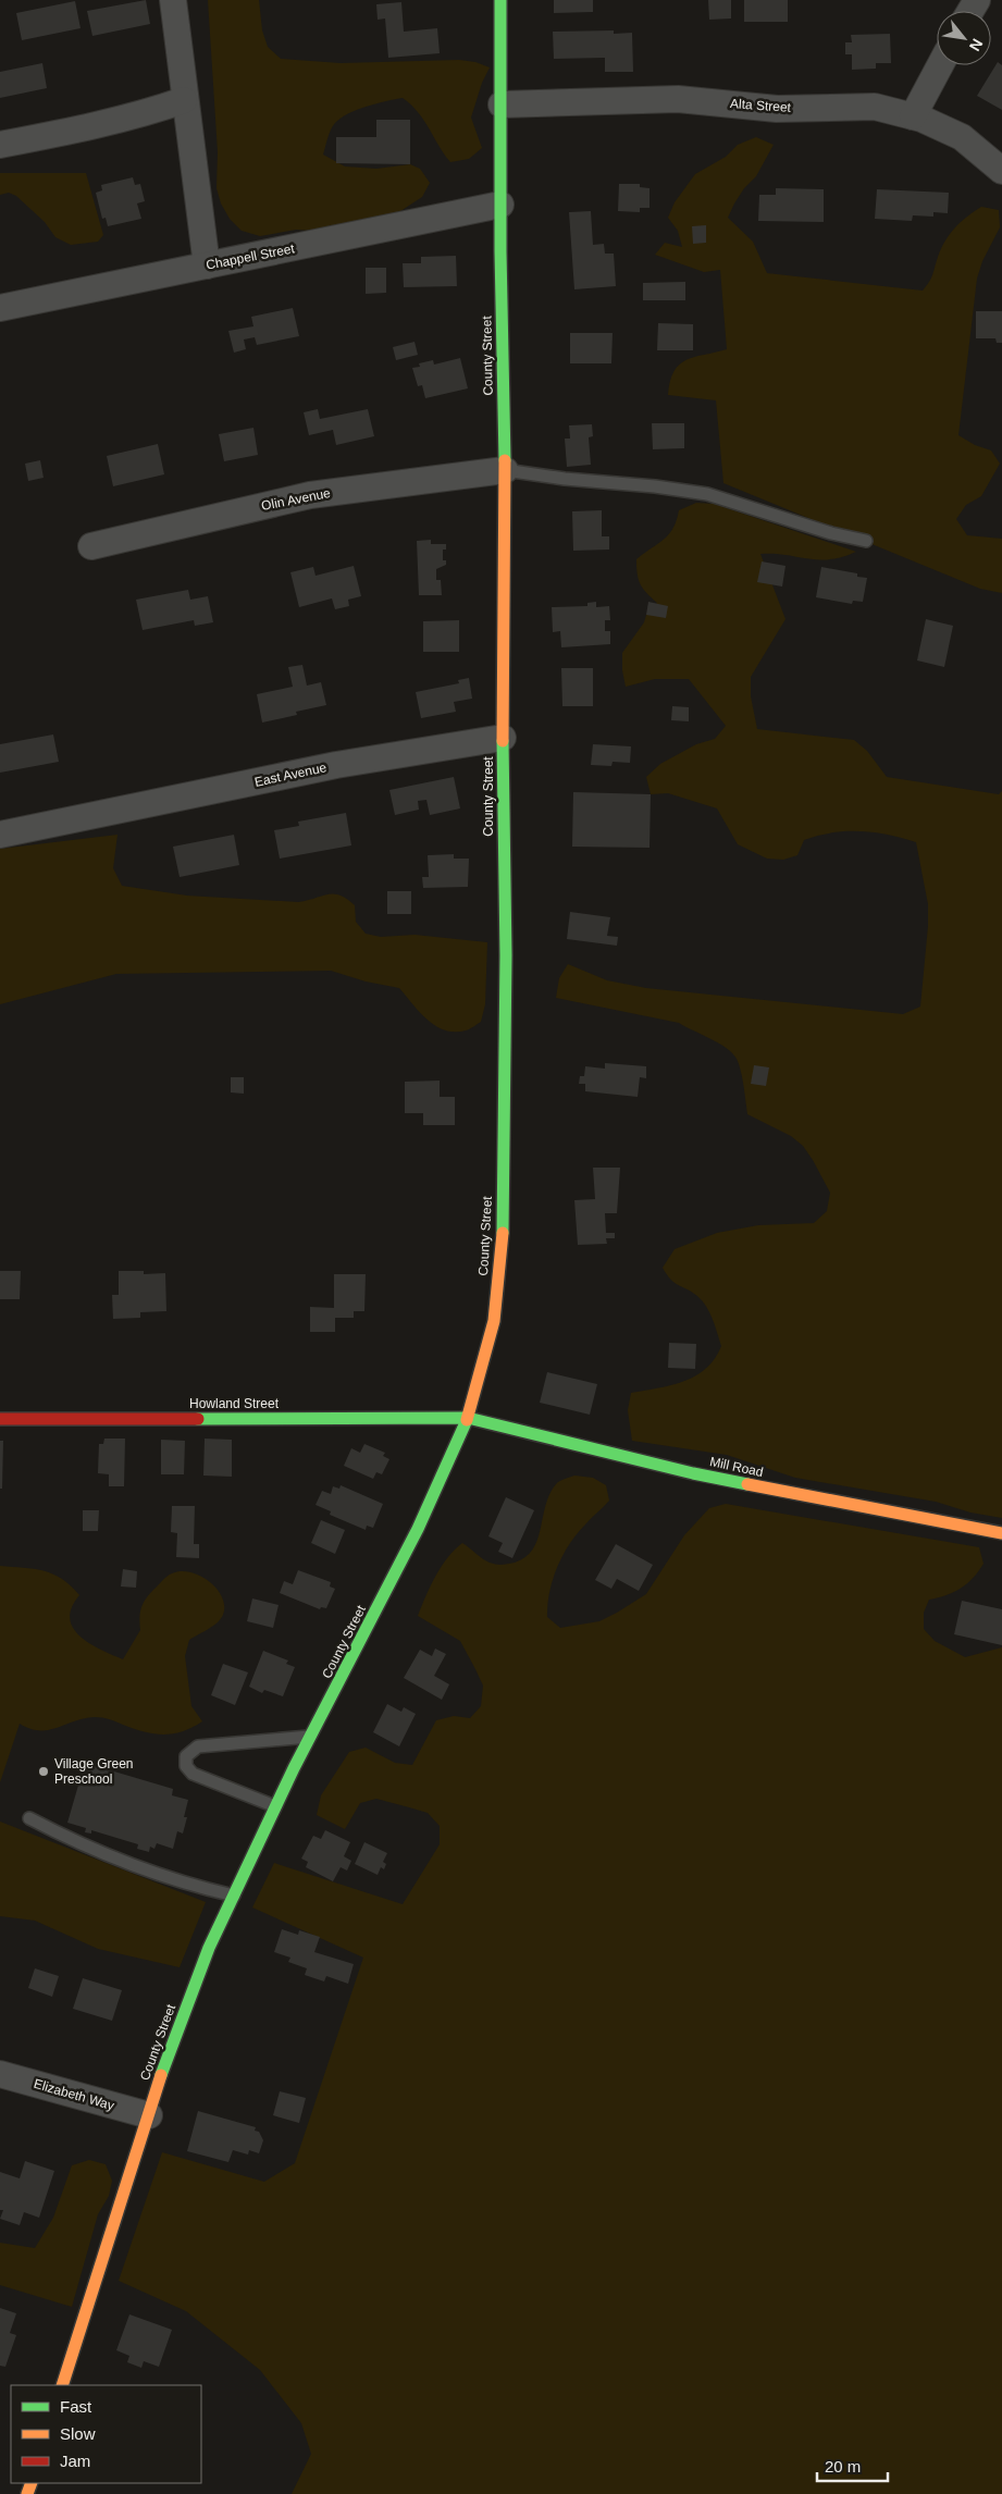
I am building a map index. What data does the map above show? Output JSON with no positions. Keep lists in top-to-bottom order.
{
  "streets": {
    "street": [
      "Alta Street",
      "Chappell Street",
      "County Street",
      "Olin Avenue",
      "East Avenue",
      "Howland Street",
      "Mill Road",
      "Elizabeth Way"
    ]
  },
  "crossings": [
    ["Alta Street", "County Street"],
    ["Chappell Street", "County Street"],
    ["County Street", "Olin Avenue"],
    ["County Street", "East Avenue"],
    ["County Street", "Howland Street"],
    ["County Street", "Mill Road"],
    ["County Street", "Elizabeth Way"],
    ["Howland Street", "Mill Road"]
  ],
  "places": ["Village Green Preschool"],
  "legend": ["Fast", "Slow", "Jam"],
  "scale_bar": "20 m",
  "north": "bottom right"
}
